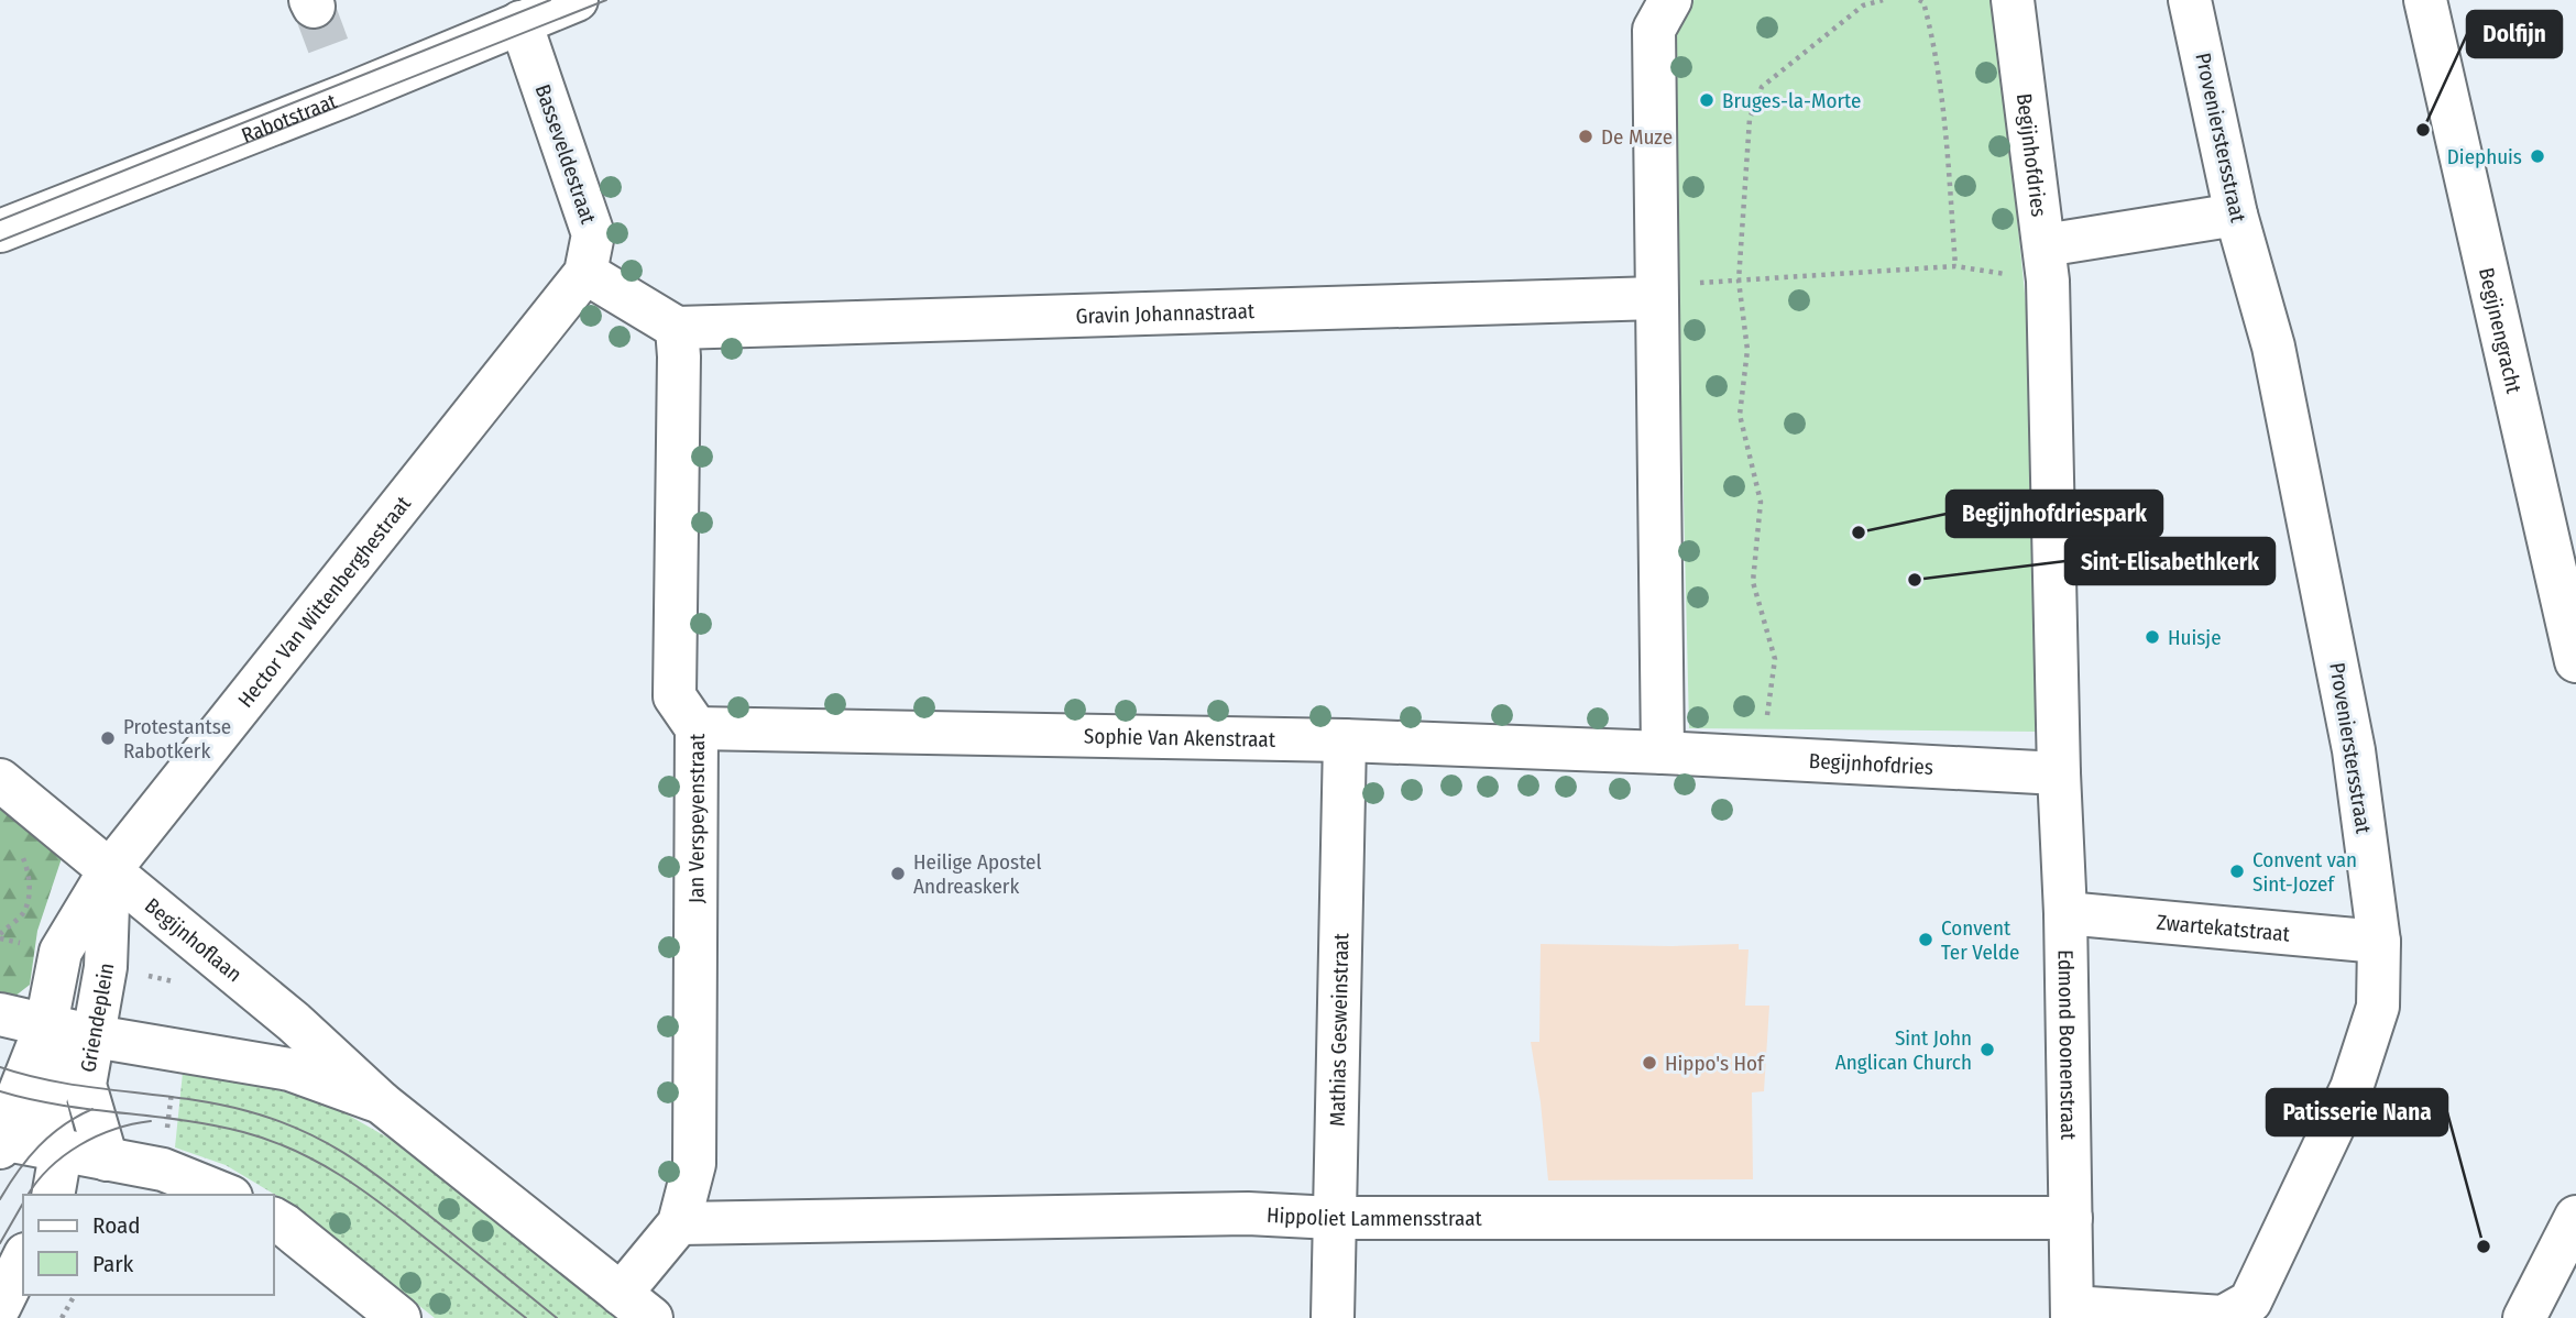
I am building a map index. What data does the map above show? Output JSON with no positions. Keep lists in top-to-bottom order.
{
  "streets": {
    "street": [
      "Rabotstraat",
      "Provenierstersstraat",
      "Basseveldestraat",
      "Begijnhofdries",
      "Gravin Johannastraat",
      "Begijnengracht",
      "Hector Van Wittenberghestraat",
      "Sophie Van Akenstraat",
      "Jan Verspeyenstraat",
      "Zwartekatstraat",
      "Begijnhoflaan",
      "Griendeplein",
      "Mathias Gesweinstraat",
      "Edmond Boonenstraat",
      "Hippoliet Lammensstraat"
    ]
  },
  "crossings": [
    ["Rabotstraat", "Basseveldestraat"],
    ["Provenierstersstraat", "Zwartekatstraat"],
    ["Provenierstersstraat", "Edmond Boonenstraat"],
    ["Basseveldestraat", "Hector Van Wittenberghestraat"],
    ["Begijnhofdries", "Sophie Van Akenstraat"],
    ["Begijnhofdries", "Edmond Boonenstraat"],
    ["Gravin Johannastraat", "Jan Verspeyenstraat"],
    ["Hector Van Wittenberghestraat", "Begijnhoflaan"],
    ["Hector Van Wittenberghestraat", "Griendeplein"],
    ["Sophie Van Akenstraat", "Jan Verspeyenstraat"],
    ["Sophie Van Akenstraat", "Mathias Gesweinstraat"],
    ["Jan Verspeyenstraat", "Begijnhoflaan"],
    ["Jan Verspeyenstraat", "Hippoliet Lammensstraat"],
    ["Zwartekatstraat", "Edmond Boonenstraat"],
    ["Begijnhoflaan", "Griendeplein"],
    ["Mathias Gesweinstraat", "Hippoliet Lammensstraat"],
    ["Edmond Boonenstraat", "Hippoliet Lammensstraat"]
  ],
  "places": [
    "Bruges-la-Morte",
    "Dolfijn",
    "De Muze",
    "Diephuis",
    "Begijnhofdriespark",
    "Sint-Elisabethkerk",
    "Huisje",
    "Protestantse Rabotkerk",
    "Convent van Sint-Jozef",
    "Heilige Apostel Andreaskerk",
    "Convent Ter Velde",
    "Sint John Anglican Church",
    "Hippo's Hof",
    "Patisserie Nana"
  ],
  "legend": ["Road", "Park"]
}
